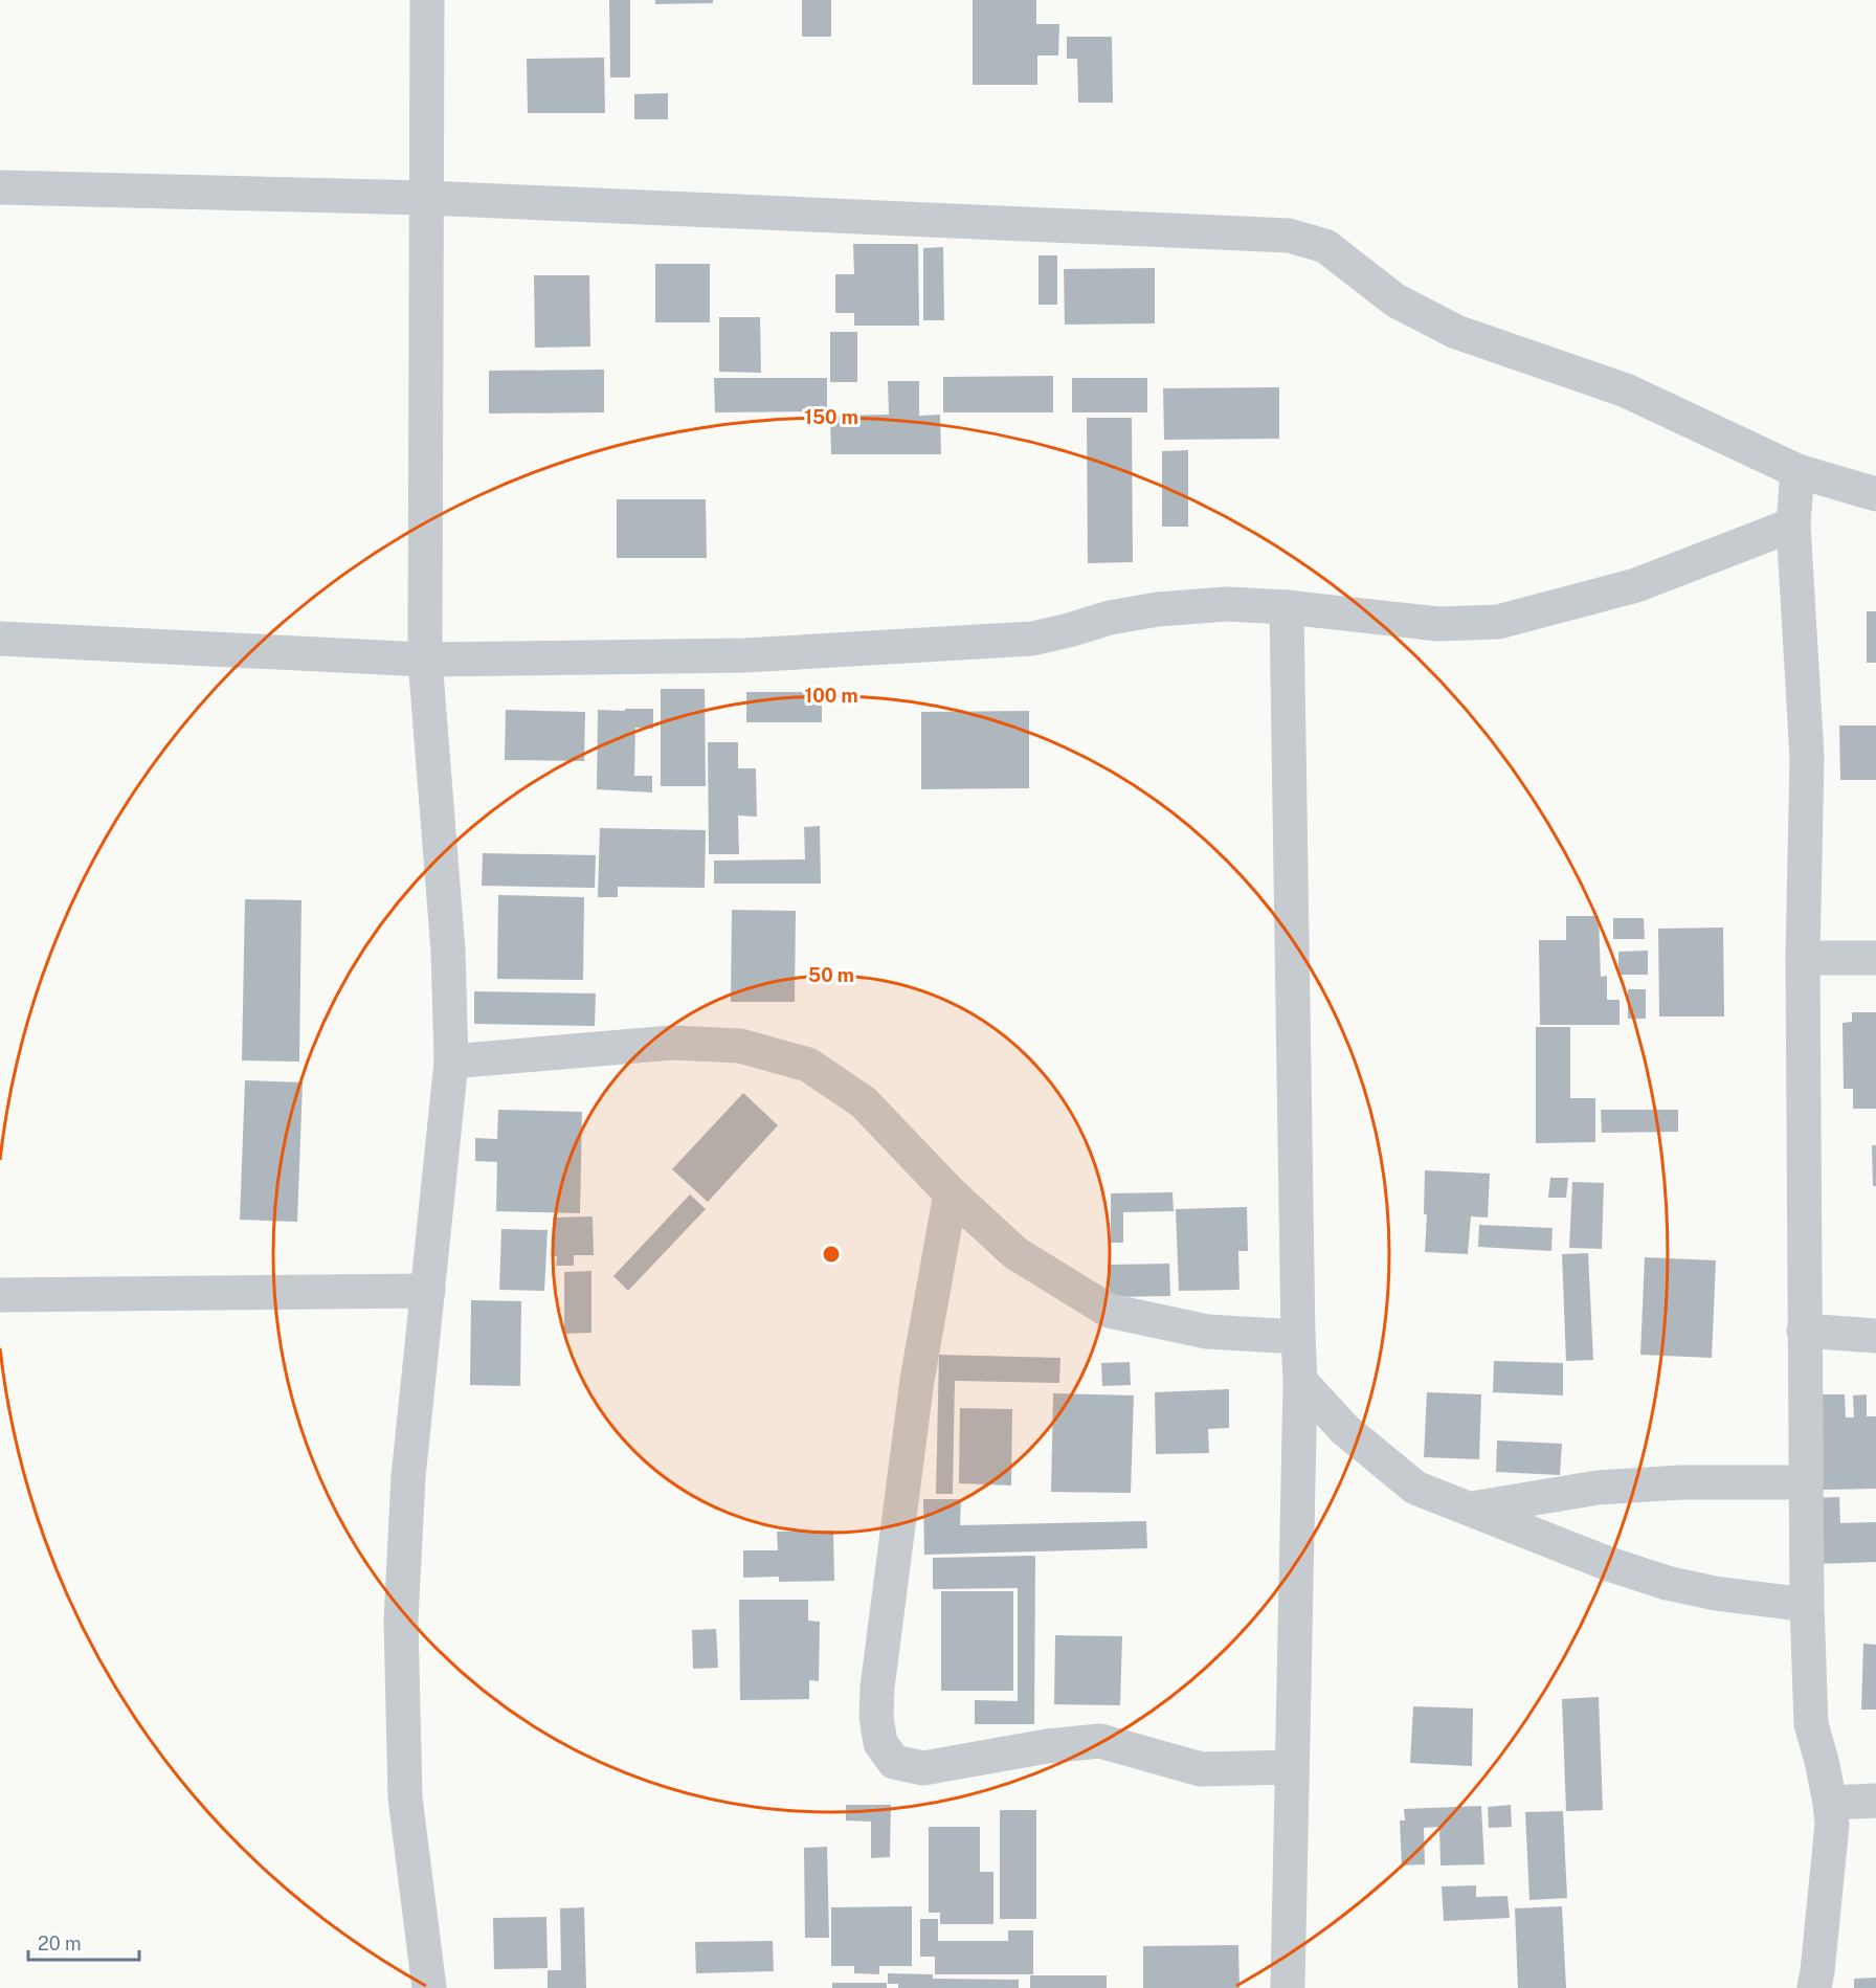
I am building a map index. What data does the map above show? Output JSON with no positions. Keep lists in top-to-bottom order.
{
  "scale_bar": "20 m",
  "rings": ["150 m", "100 m", "50 m"]
}
